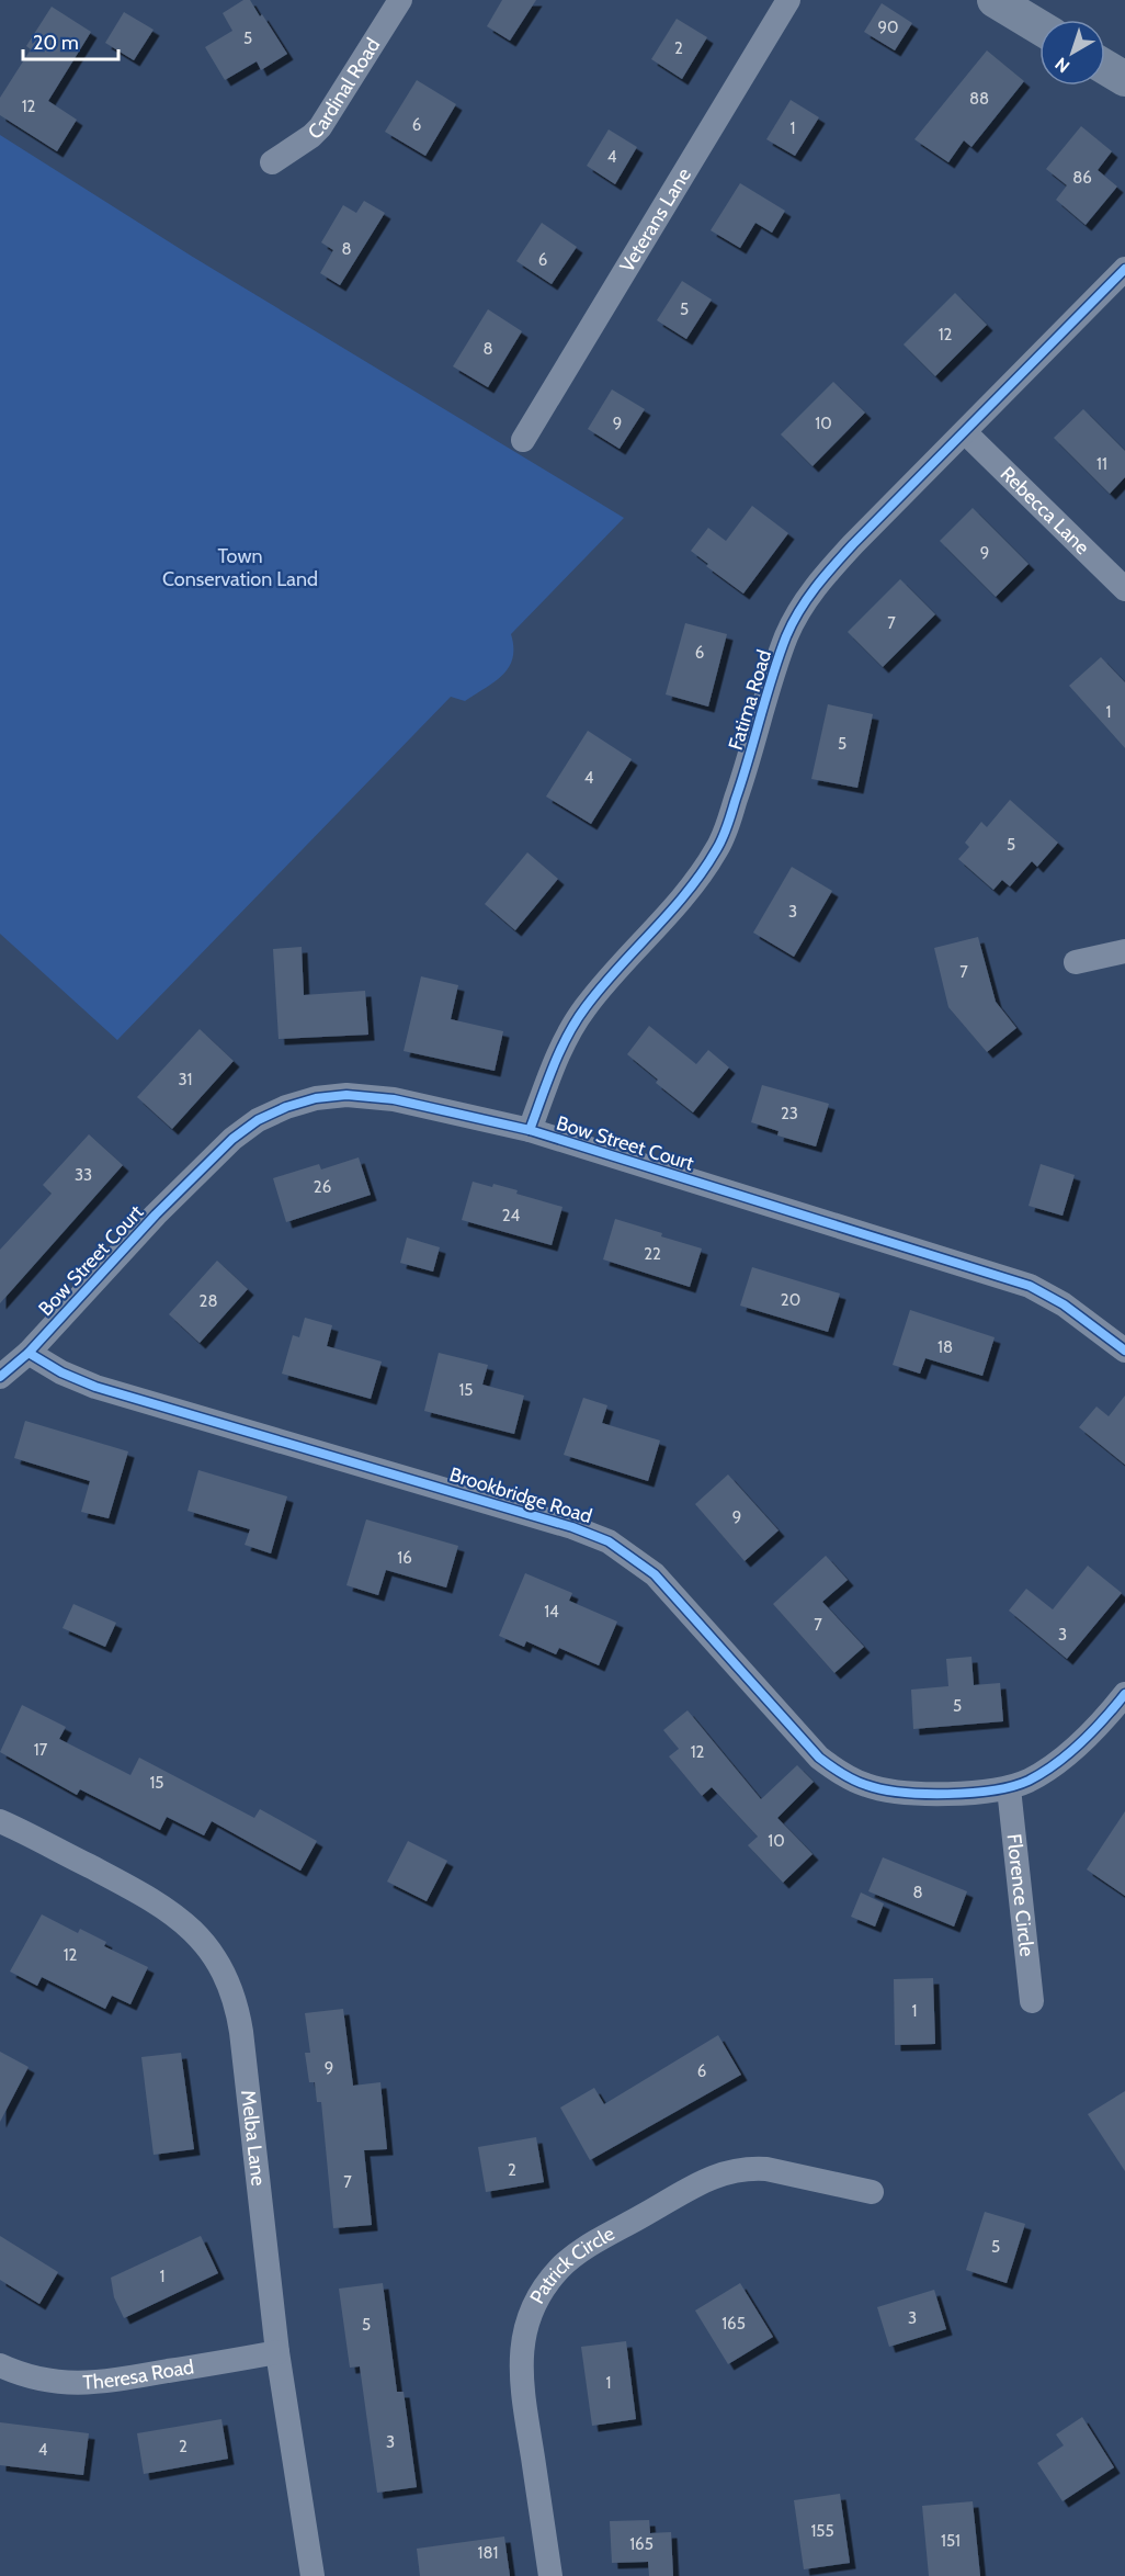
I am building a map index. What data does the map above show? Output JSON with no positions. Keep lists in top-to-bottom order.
{
  "streets": {
    "street": [
      "Cardinal Road",
      "Veterans Lane",
      "Rebecca Lane",
      "Fatima Road",
      "Bow Street Court",
      "Brookbridge Road",
      "Florence Circle",
      "Melba Lane",
      "Patrick Circle",
      "Theresa Road"
    ]
  },
  "crossings": [
    ["Rebecca Lane", "Fatima Road"],
    ["Fatima Road", "Bow Street Court"],
    ["Bow Street Court", "Brookbridge Road"],
    ["Brookbridge Road", "Florence Circle"],
    ["Melba Lane", "Theresa Road"]
  ],
  "parks": ["Town Conservation Land"],
  "house_numbers": [
    "90",
    "5",
    "2",
    "88",
    "12",
    "6",
    "1",
    "4",
    "86",
    "8",
    "6",
    "5",
    "12",
    "8",
    "9",
    "10",
    "11",
    "9",
    "7",
    "6",
    "1",
    "5",
    "4",
    "5",
    "3",
    "7",
    "31",
    "23",
    "33",
    "26",
    "24",
    "22",
    "20",
    "28",
    "18",
    "15",
    "9",
    "16",
    "14",
    "7",
    "3",
    "5",
    "17",
    "12",
    "15",
    "10",
    "8",
    "12",
    "1",
    "9",
    "6",
    "2",
    "7",
    "5",
    "1",
    "3",
    "165",
    "5",
    "1",
    "3",
    "2",
    "4",
    "155",
    "151",
    "165",
    "181"
  ],
  "scale_bar": "20 m",
  "north": "bottom left"
}
